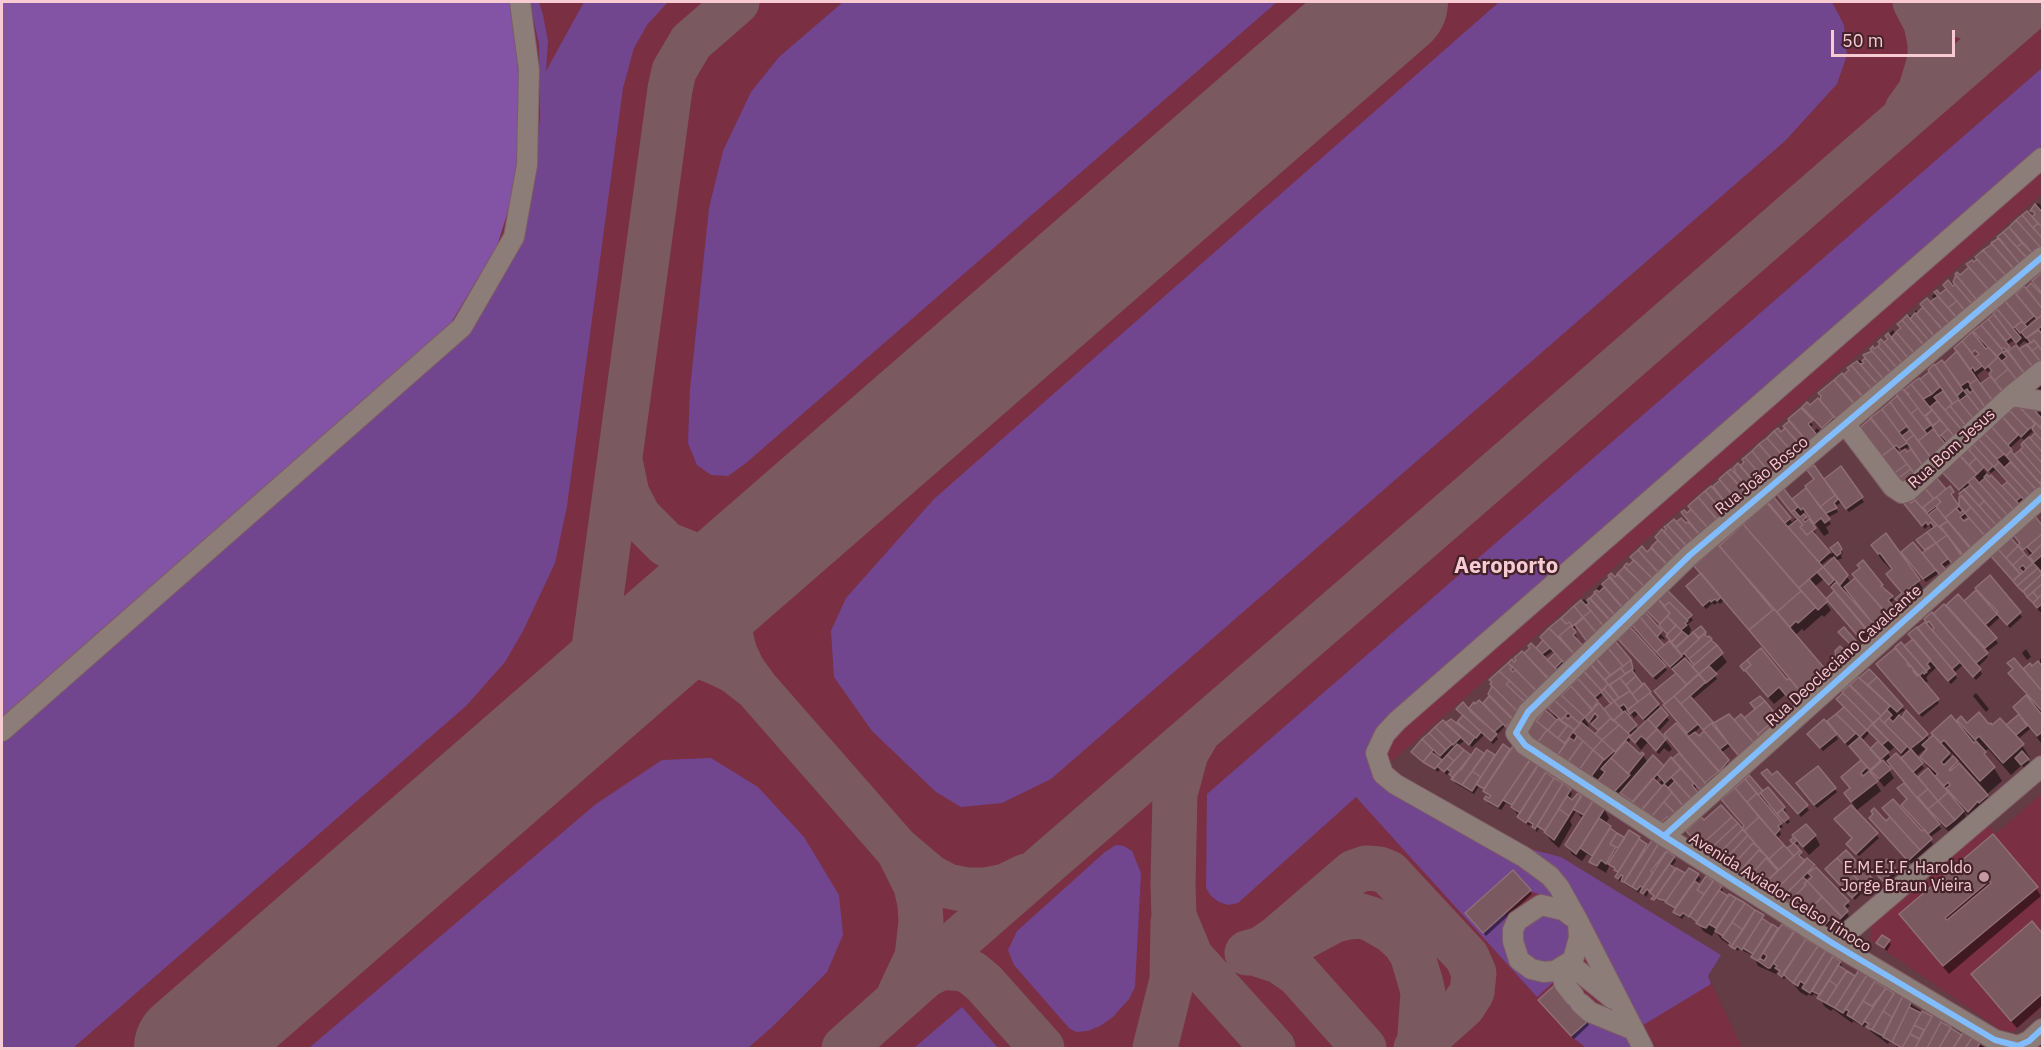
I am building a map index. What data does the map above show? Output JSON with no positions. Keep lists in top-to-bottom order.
{
  "streets": {
    "street": [
      "Rua Bom Jesus",
      "Rua João Bosco",
      "Rua Deocleciano Cavalcante",
      "Avenida Aviador Celso Tinoco"
    ]
  },
  "crossings": [
    ["Rua Bom Jesus", "Rua João Bosco"],
    ["Rua João Bosco", "Avenida Aviador Celso Tinoco"],
    ["Rua Deocleciano Cavalcante", "Avenida Aviador Celso Tinoco"]
  ],
  "districts": ["Aeroporto"],
  "places": ["E.M.E.I.F. Haroldo Jorge Braun Vieira"],
  "scale_bar": "50 m"
}
